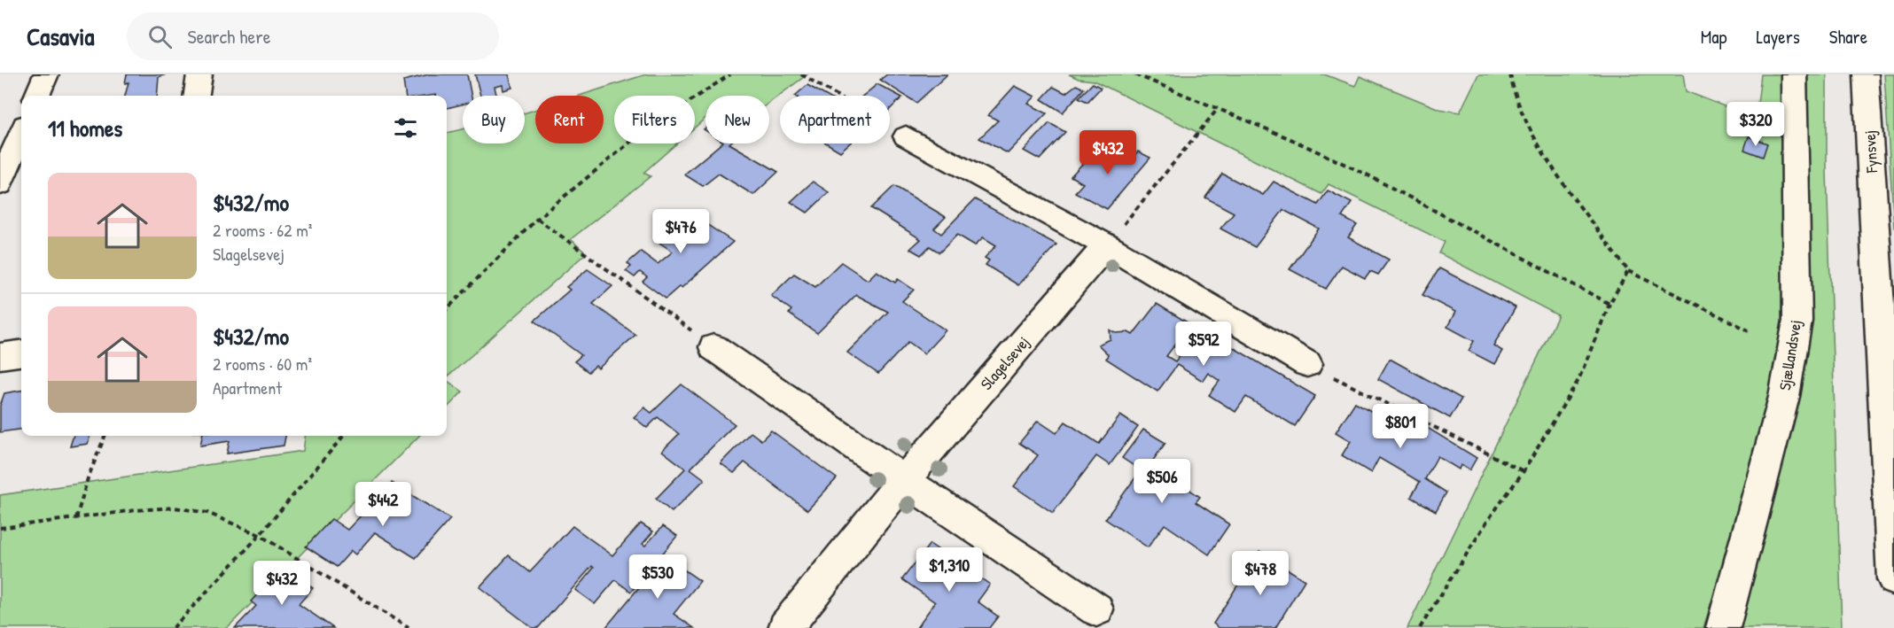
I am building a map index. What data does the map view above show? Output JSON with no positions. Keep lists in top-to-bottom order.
{
  "streets": {
    "street": ["Fynsvej", "Sjællandsvej", "Slagelsevej"]
  },
  "page": {
    "header": "Casavia",
    "search": "Search here",
    "nav": ["Map", "Layers", "Share"],
    "chip": [
      "Buy",
      "Rent",
      "Filters",
      "New",
      "Apartment"
    ],
    "heading": "11 homes",
    "price": [
      "$320",
      "$432",
      "$476",
      "$592",
      "$801",
      "$506",
      "$442",
      "$1,310",
      "$478",
      "$530",
      "$432"
    ],
    "list": [
      {
        "name": "$432/mo",
        "note": "2 rooms · 62 m² · Slagelsevej"
      },
      {
        "name": "$432/mo",
        "note": "2 rooms · 60 m² · Apartment"
      }
    ]
  }
}
